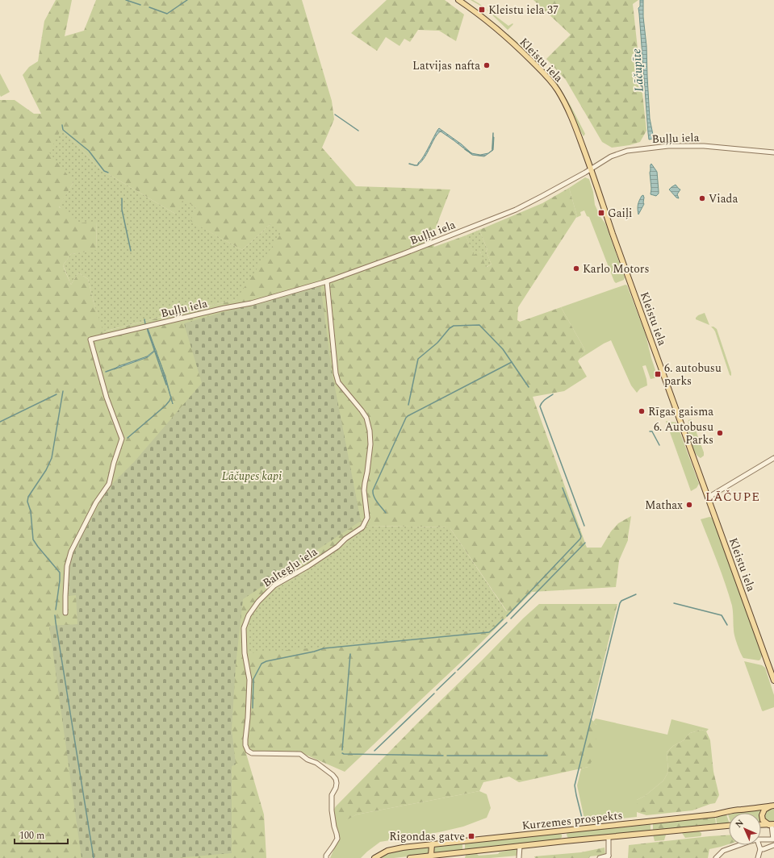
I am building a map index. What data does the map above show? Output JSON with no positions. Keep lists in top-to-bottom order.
{
  "streets": {
    "main road": ["Kleistu iela", "Kurzemes prospekts"],
    "street": ["Buļļu iela", "Baltegļu iela"]
  },
  "crossings": [
    ["Kleistu iela", "Buļļu iela"],
    ["Buļļu iela", "Baltegļu iela"]
  ],
  "districts": ["LĀČUPE"],
  "water": ["Lāčupīte"],
  "parks": ["Lāčupes kapi"],
  "places": {
    "transit": [
      "Kleistu iela 37",
      "Gaiļi",
      "6. autobusu parks",
      "Rigondas gatve"
    ],
    "other": [
      "Latvijas nafta",
      "Viada",
      "Karlo Motors",
      "Rīgas gaisma",
      "6. Autobusu Parks",
      "Mathax"
    ]
  },
  "scale_bar": "100 m",
  "north": "top left"
}
